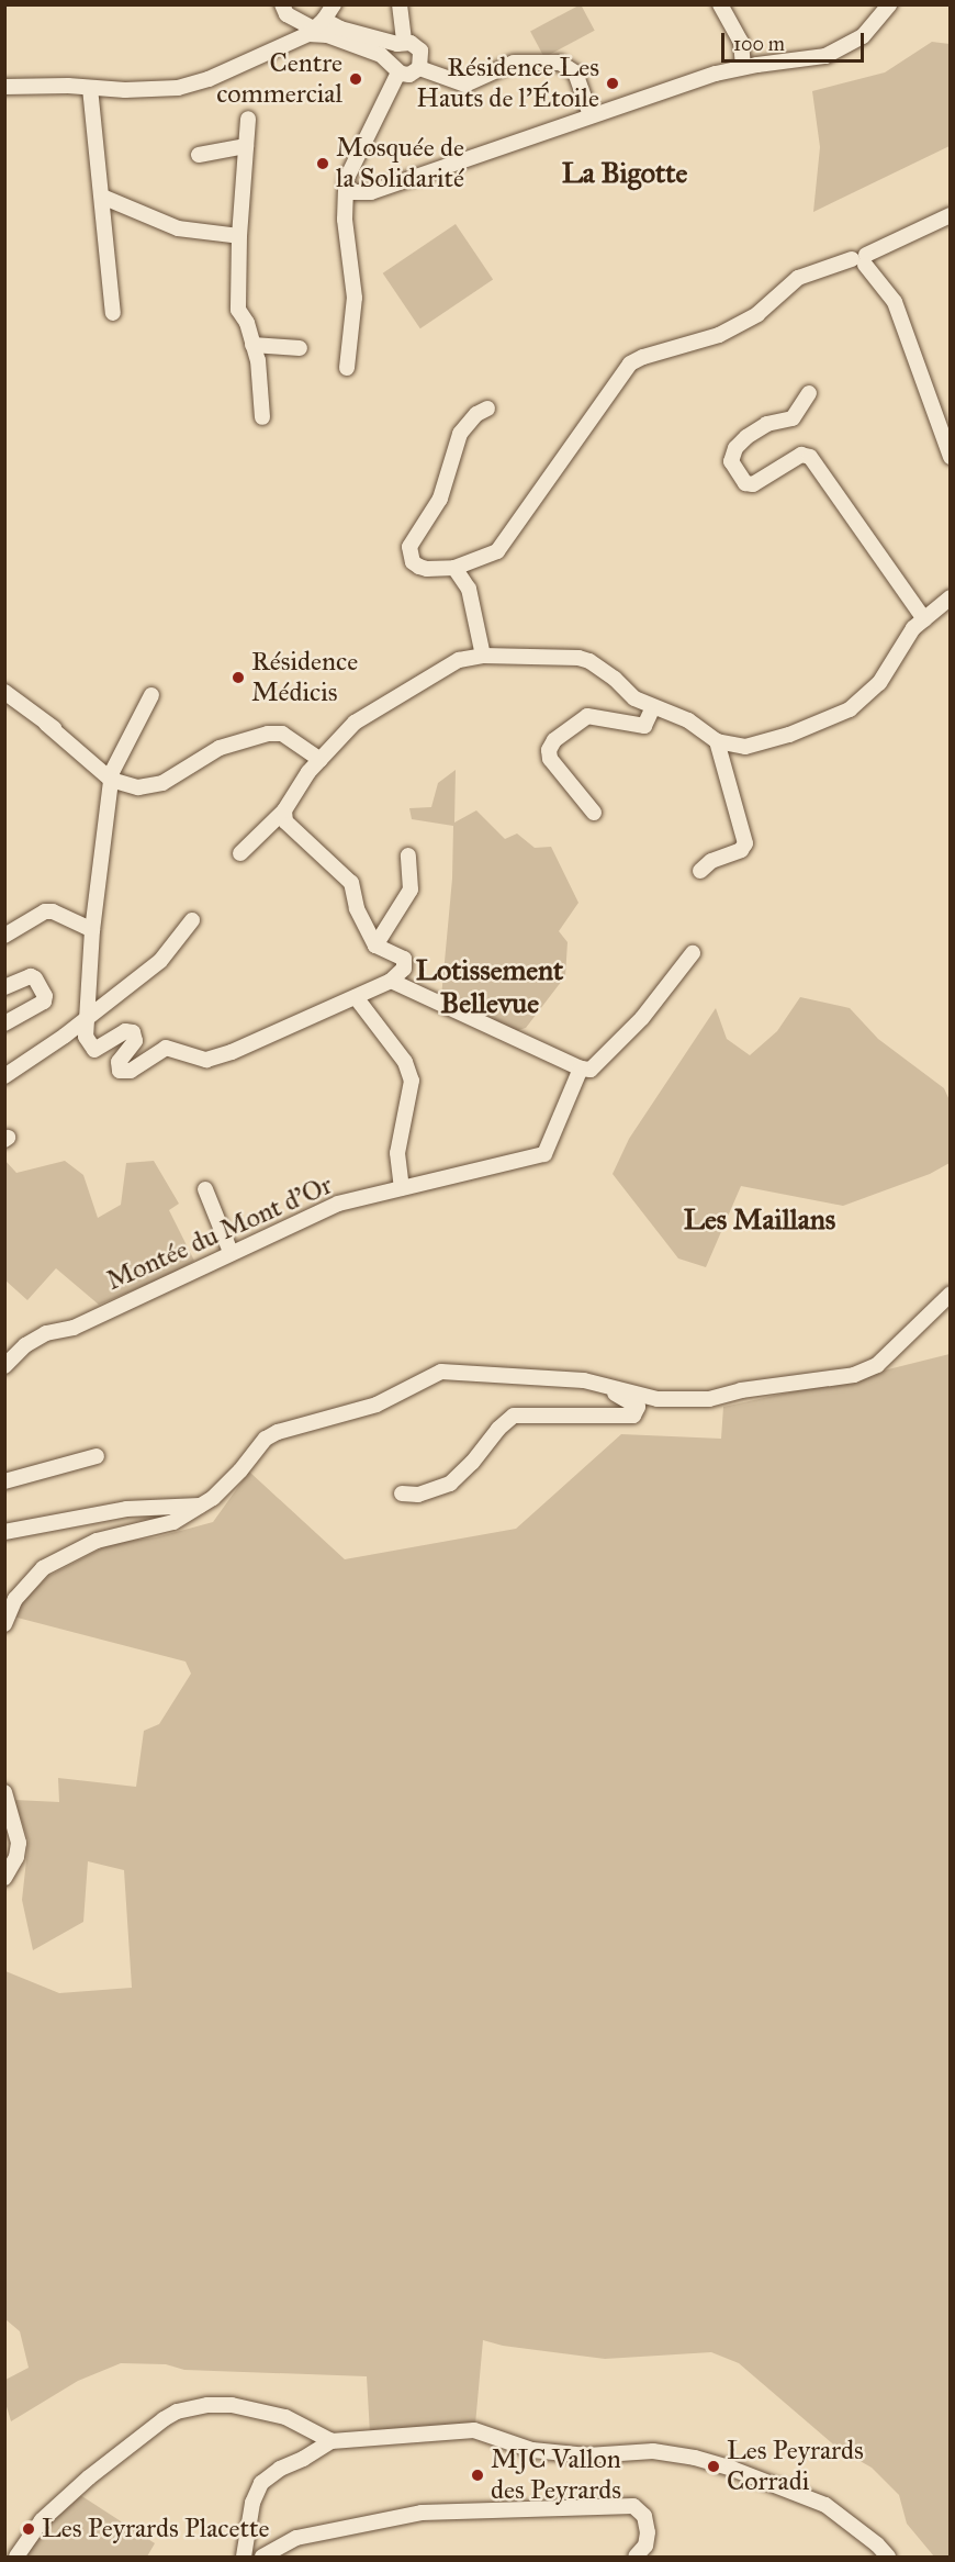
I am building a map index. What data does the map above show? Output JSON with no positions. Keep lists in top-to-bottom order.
{
  "streets": {
    "street": ["Montée du Mont d'Or"]
  },
  "districts": ["La Bigotte", "Lotissement Bellevue", "Les Maillans"],
  "places": [
    "Centre commercial",
    "Résidence Les Hauts de l'Étoile",
    "Mosquée de la Solidarité",
    "Résidence Médicis",
    "Les Peyrards Corradi",
    "MJC Vallon des Peyrards",
    "Les Peyrards Placette"
  ],
  "scale_bar": "100 m"
}
